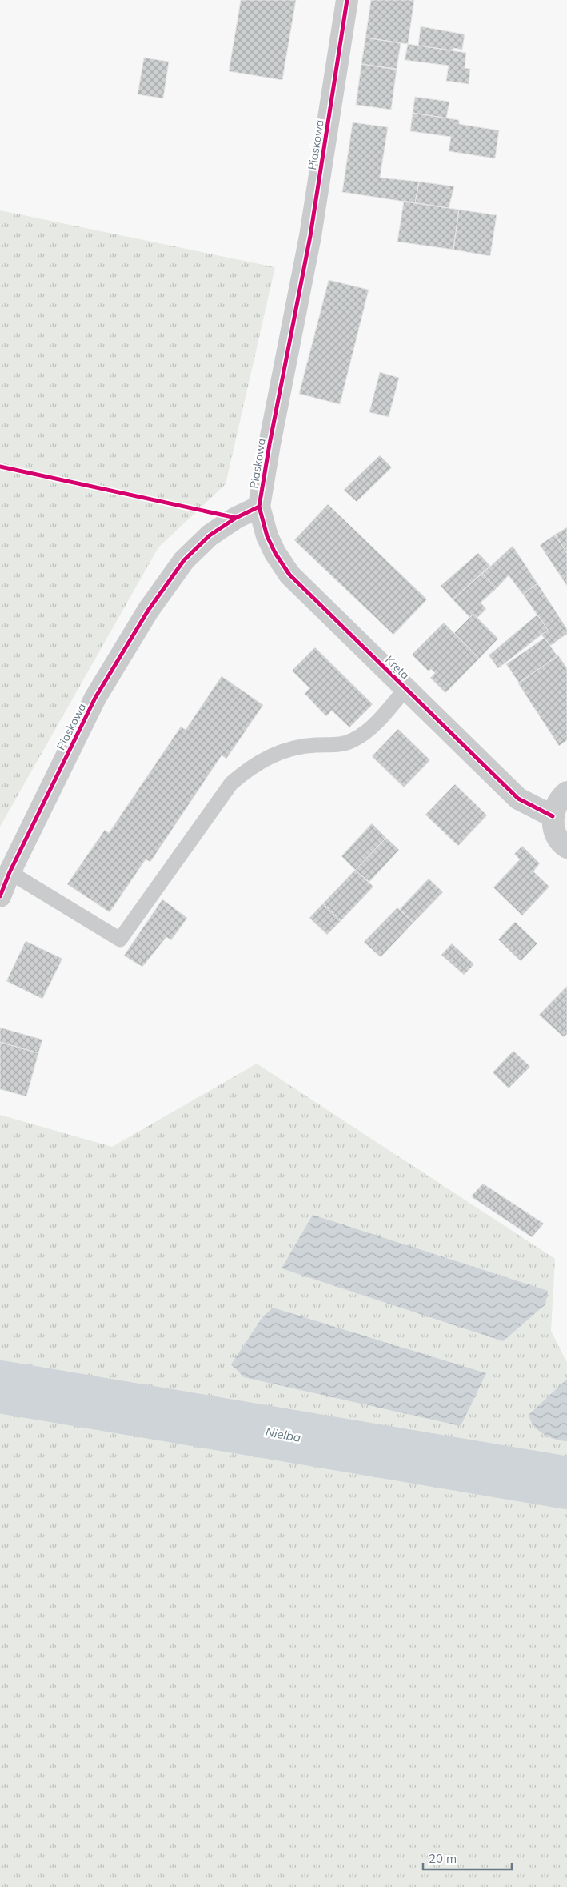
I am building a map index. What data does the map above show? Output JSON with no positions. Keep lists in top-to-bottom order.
{
  "streets": {
    "street": ["Piaskowa", "Kręta"]
  },
  "crossings": [
    ["Piaskowa", "Kręta"]
  ],
  "water": ["Nielba"],
  "scale_bar": "20 m"
}
